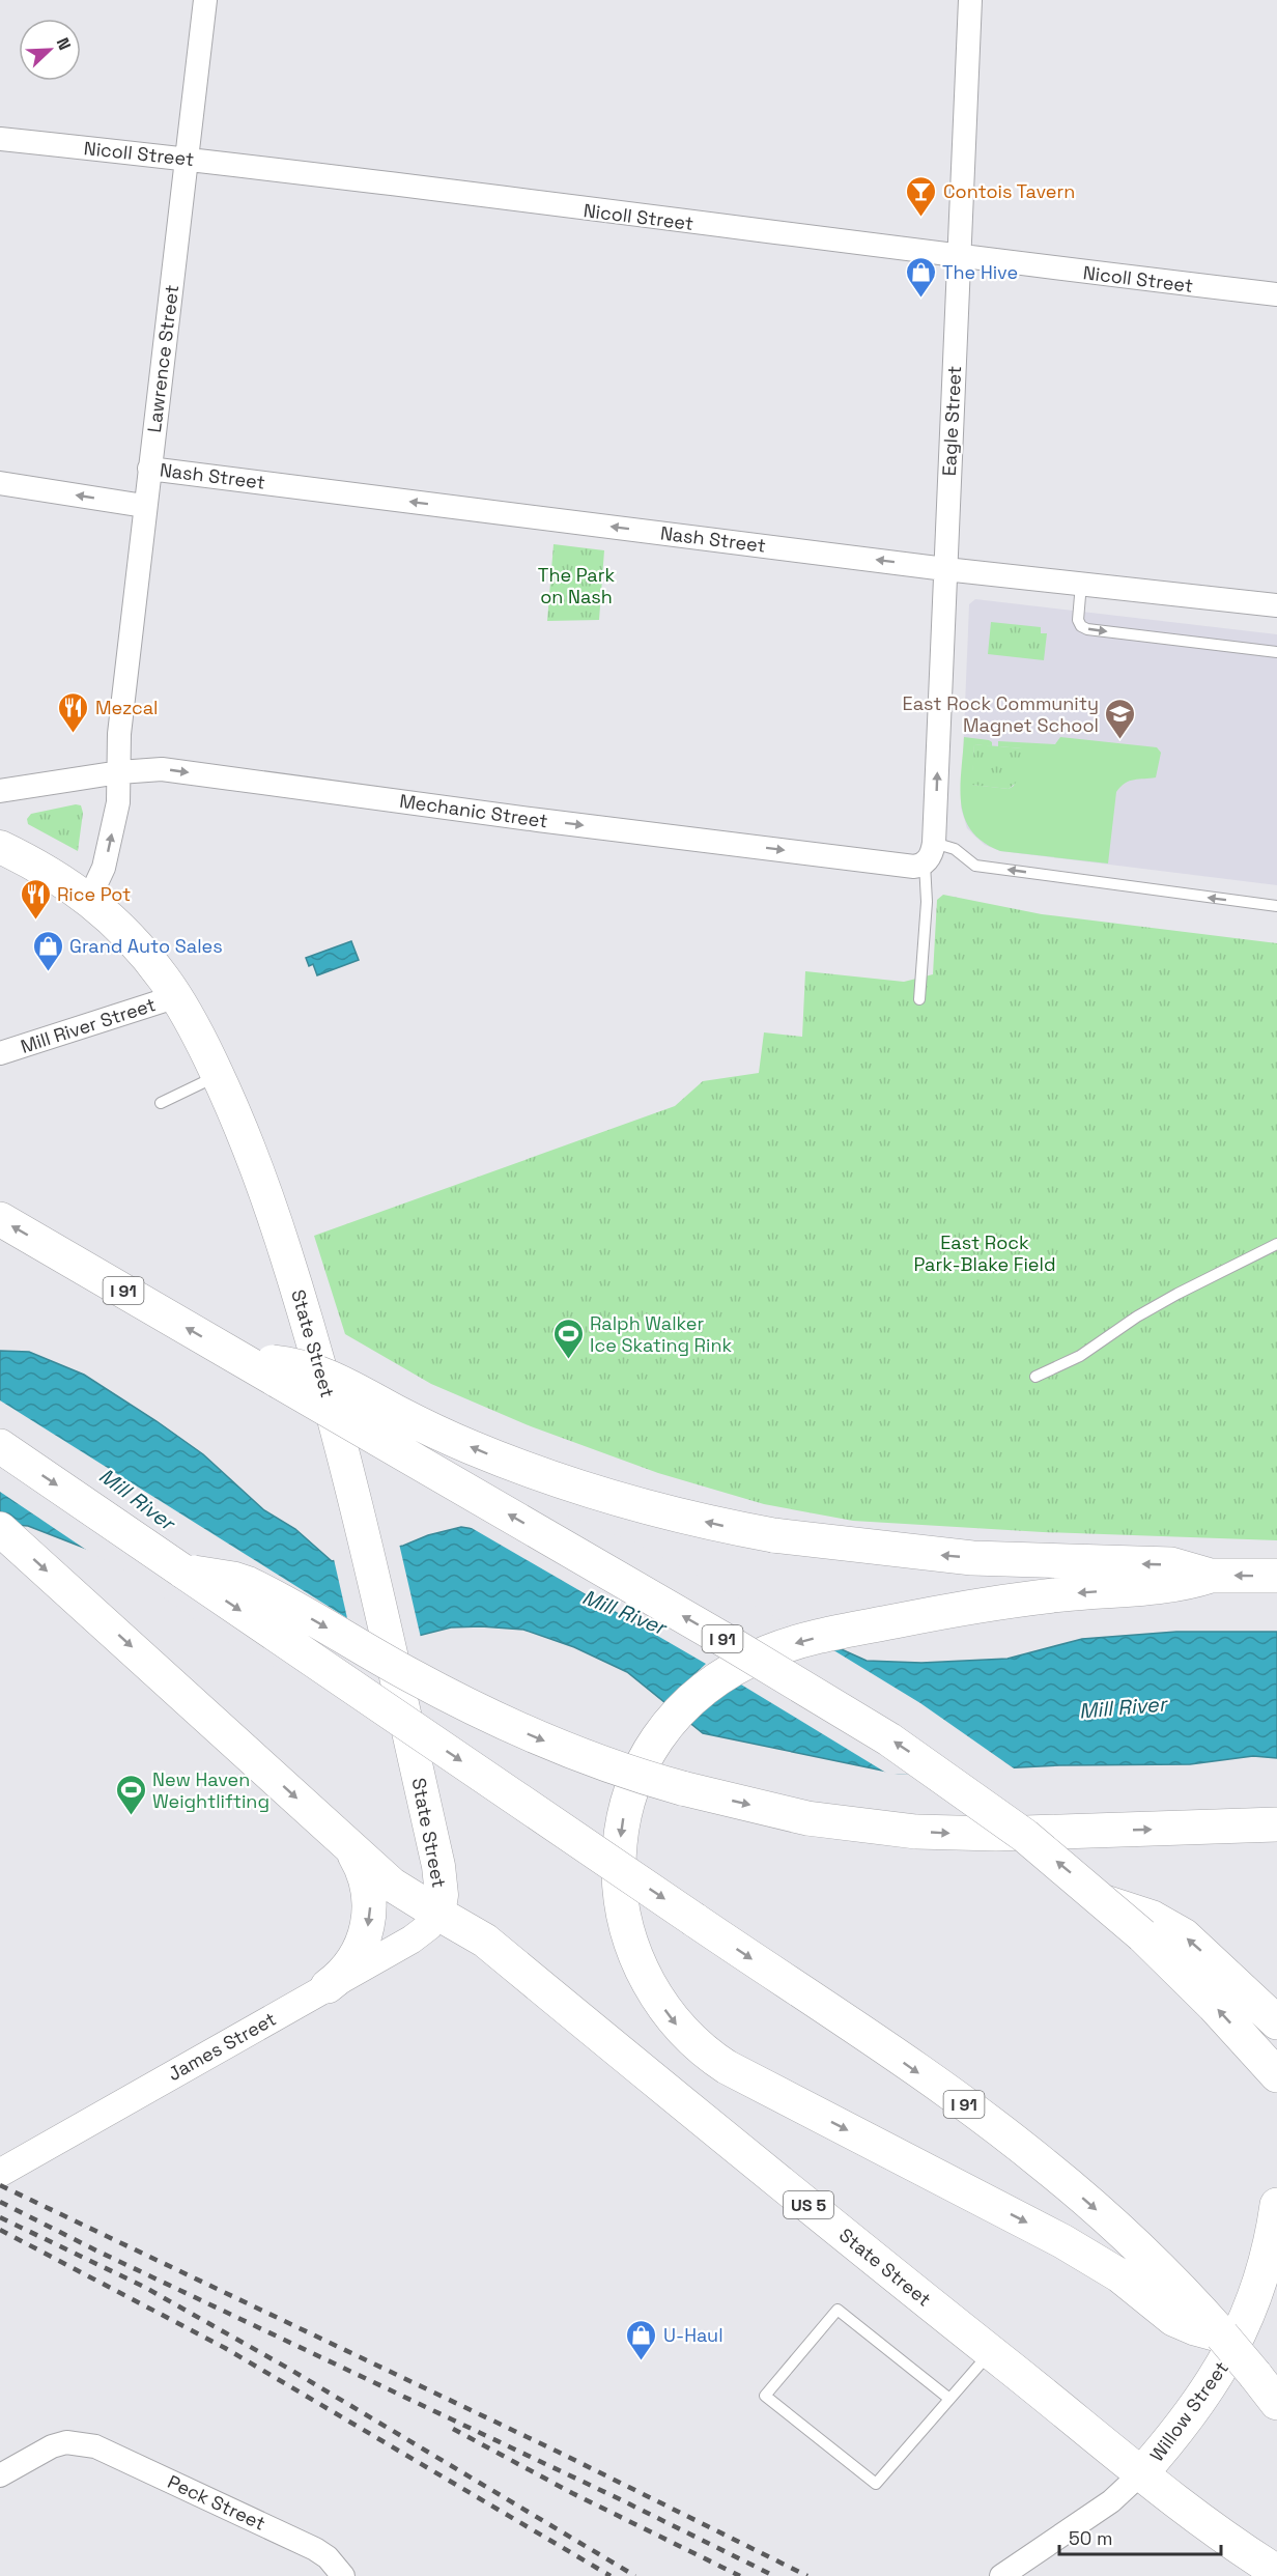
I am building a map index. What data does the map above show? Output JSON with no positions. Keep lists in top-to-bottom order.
{
  "streets": {
    "main road": [
      "I 91",
      "State Street",
      "US 5",
      "Willow Street"
    ],
    "street": [
      "Nicoll Street",
      "Lawrence Street",
      "Eagle Street",
      "Nash Street",
      "Mechanic Street",
      "Mill River Street",
      "James Street",
      "Peck Street"
    ]
  },
  "crossings": [
    ["Nicoll Street", "Lawrence Street"],
    ["Nicoll Street", "Eagle Street"],
    ["Lawrence Street", "Nash Street"],
    ["Lawrence Street", "Mechanic Street"],
    ["Lawrence Street", "State Street"],
    ["Eagle Street", "Nash Street"],
    ["Eagle Street", "Mechanic Street"],
    ["Mill River Street", "State Street"],
    ["State Street", "James Street"],
    ["State Street", "Willow Street"]
  ],
  "one_way": ["Nash Street", "Mechanic Street"],
  "water": ["Mill River"],
  "parks": ["The Park on Nash", "East Rock Park-Blake Field"],
  "places": {
    "bar": ["Contois Tavern"],
    "shop": ["The Hive", "Grand Auto Sales", "U-Haul"],
    "restaurant": ["Mezcal", "Rice Pot"],
    "school or university": ["East Rock Community Magnet School"],
    "sports": ["Ralph Walker Ice Skating Rink", "New Haven Weightlifting"]
  },
  "scale_bar": "50 m",
  "north": "top right"
}
